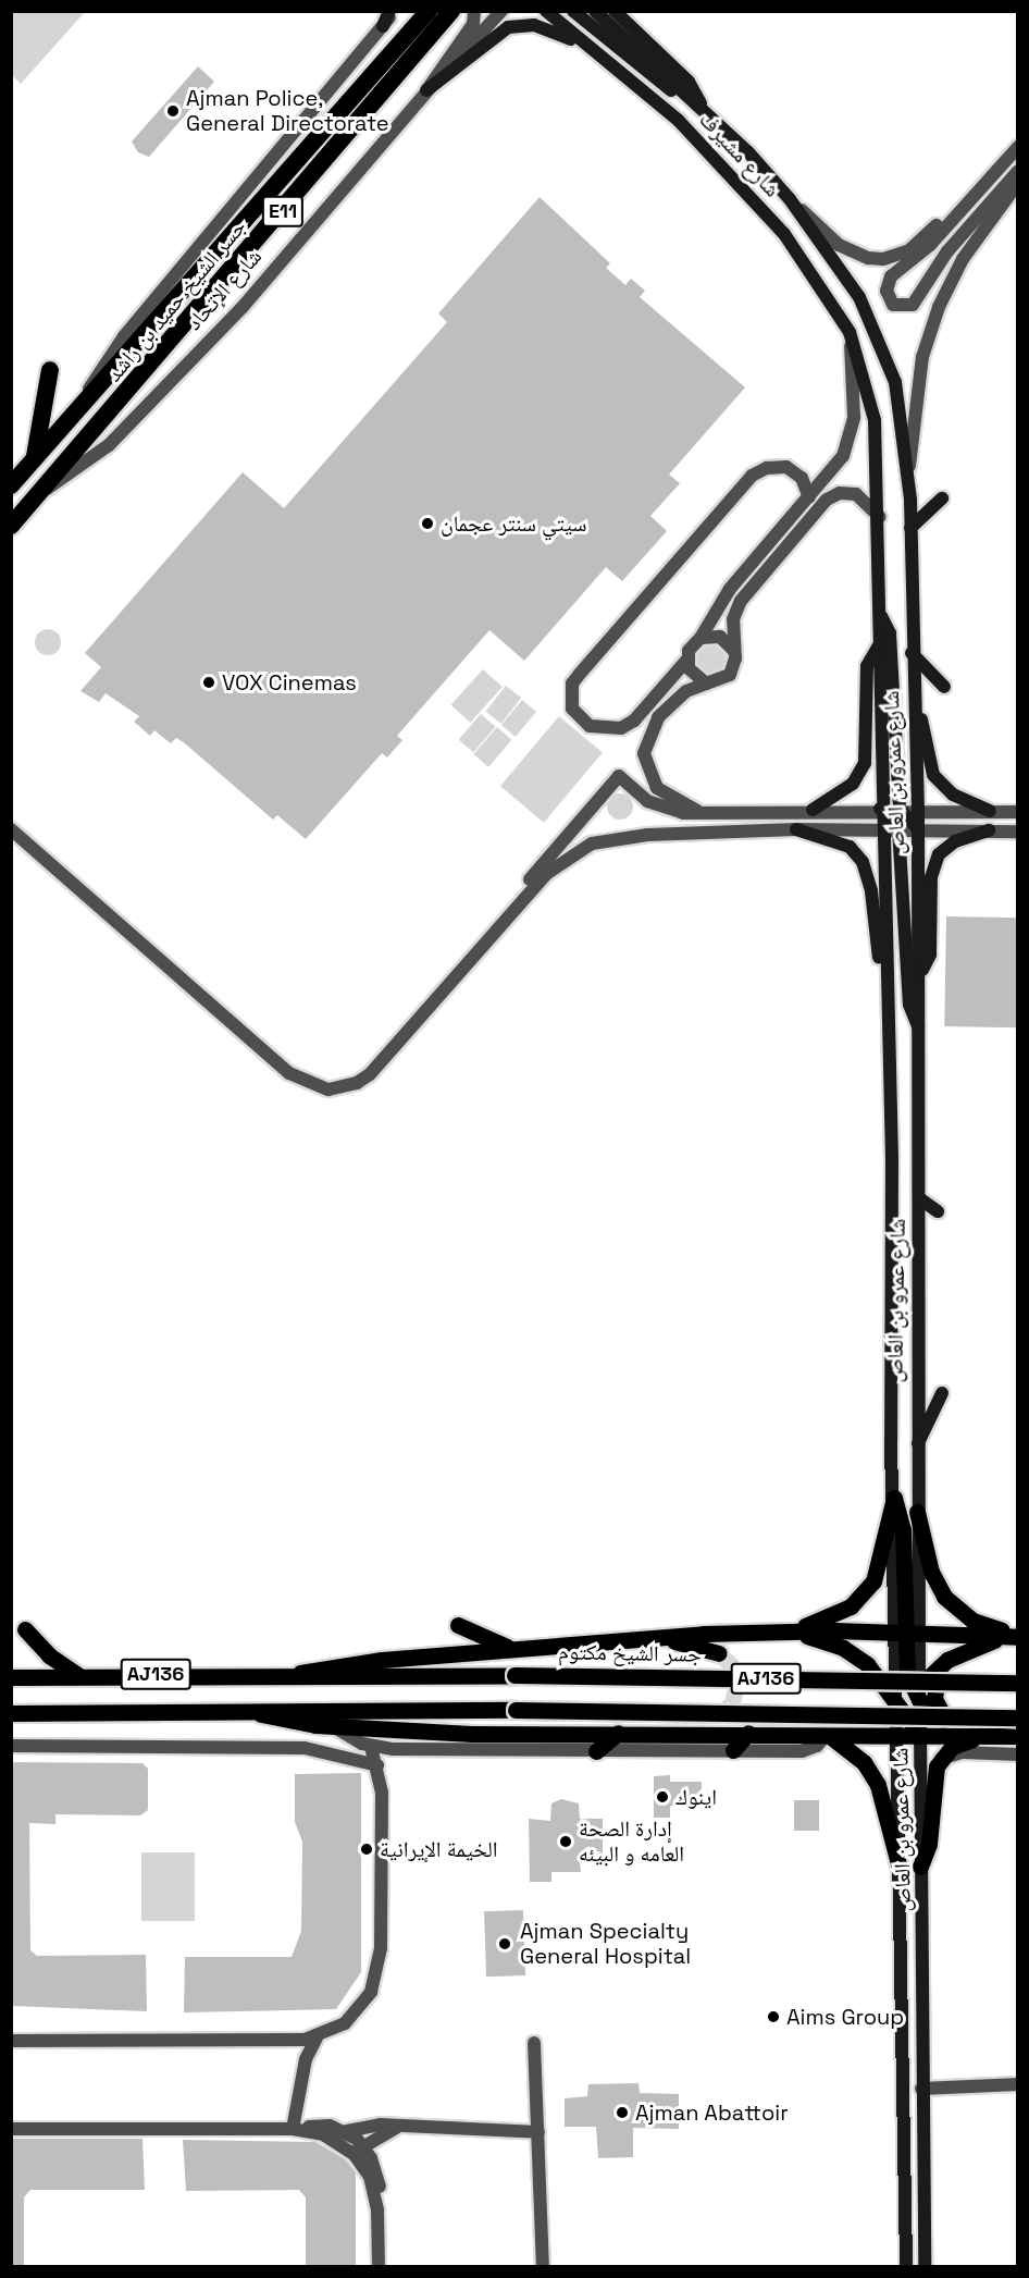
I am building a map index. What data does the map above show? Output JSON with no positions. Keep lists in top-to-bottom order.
{
  "streets": {
    "highway": ["E11", "شارع الإتحاد", "جسر الشيخ حميد بن راشد"],
    "main road": [
      "شارع مشيرف",
      "شارع عمرو بن العاص",
      "جسر الشيخ مكتوم",
      "AJ136"
    ]
  },
  "crossings": [
    ["شارع مشيرف", "شارع عمرو بن العاص"],
    ["E11", "جسر الشيخ حميد بن راشد"],
    ["شارع الإتحاد", "جسر الشيخ حميد بن راشد"],
    ["جسر الشيخ مكتوم", "AJ136"]
  ],
  "places": [
    "Ajman Police, General Directorate",
    "سيتي سنتر عجمان",
    "VOX Cinemas",
    "اينوك",
    "إدارة الصحة العامه و البيئه",
    "الخيمة الإيرانية",
    "Ajman Specialty General Hospital",
    "Aims Group",
    "Ajman Abattoir"
  ]
}
